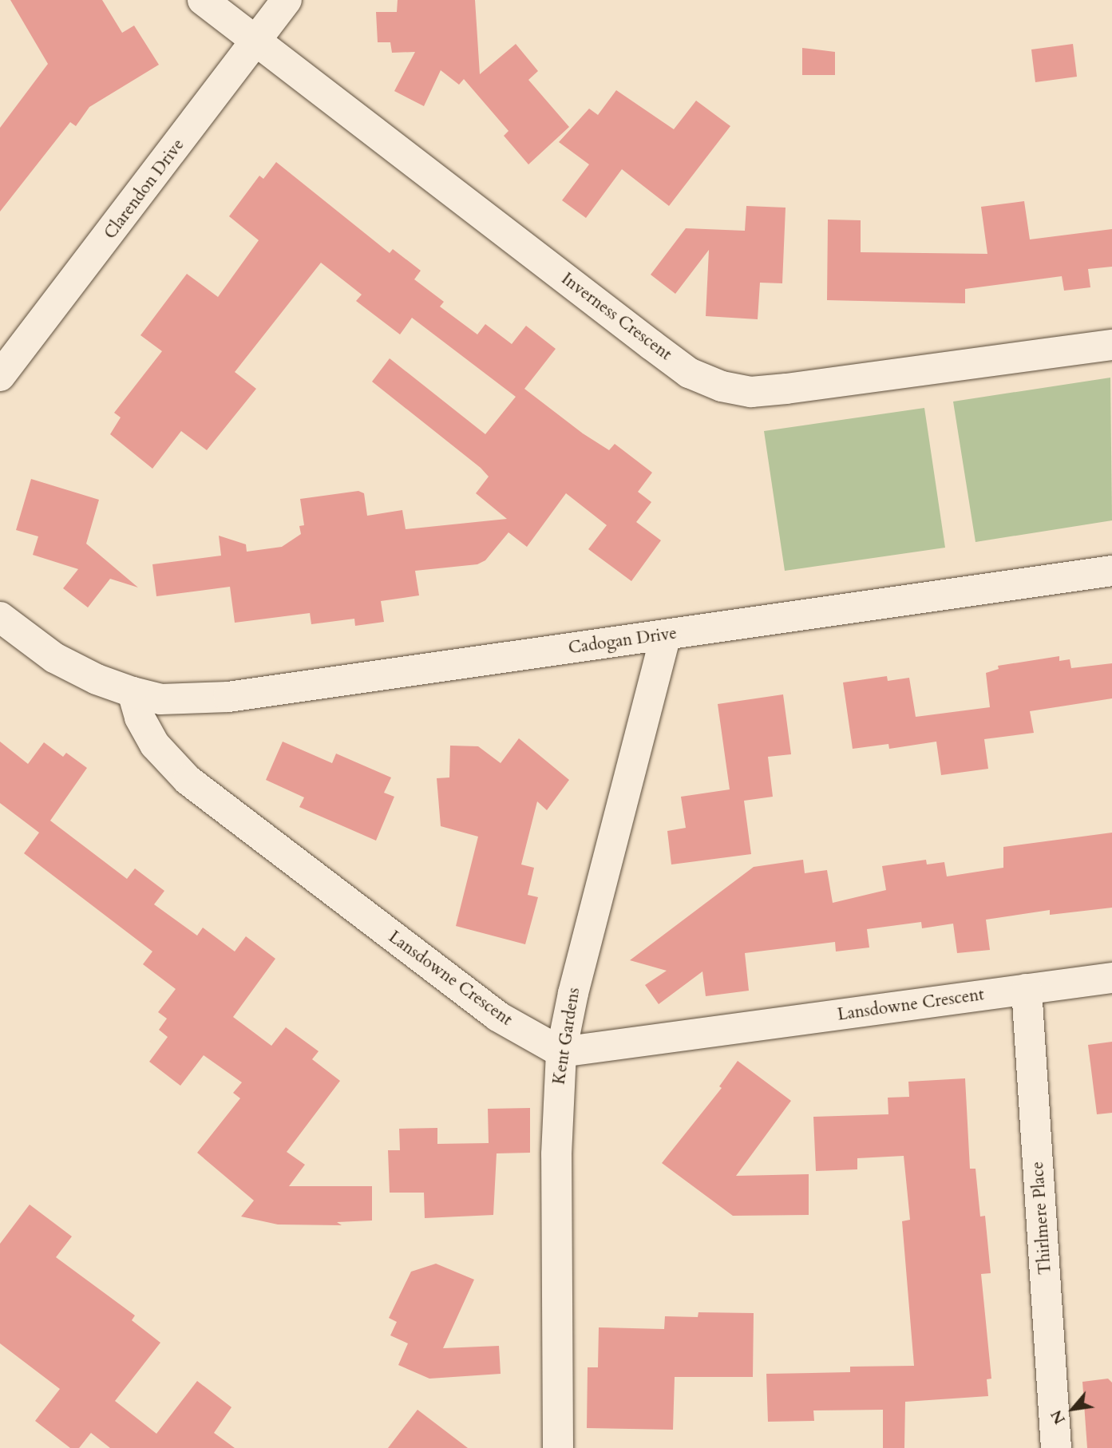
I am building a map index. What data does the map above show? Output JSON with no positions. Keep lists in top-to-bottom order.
{
  "streets": {
    "street": [
      "Clarendon Drive",
      "Inverness Crescent",
      "Cadogan Drive",
      "Lansdowne Crescent",
      "Kent Gardens",
      "Thirlmere Place"
    ]
  },
  "crossings": [
    ["Clarendon Drive", "Inverness Crescent"],
    ["Cadogan Drive", "Lansdowne Crescent"],
    ["Cadogan Drive", "Kent Gardens"],
    ["Lansdowne Crescent", "Kent Gardens"],
    ["Lansdowne Crescent", "Thirlmere Place"]
  ],
  "north": "bottom left"
}
